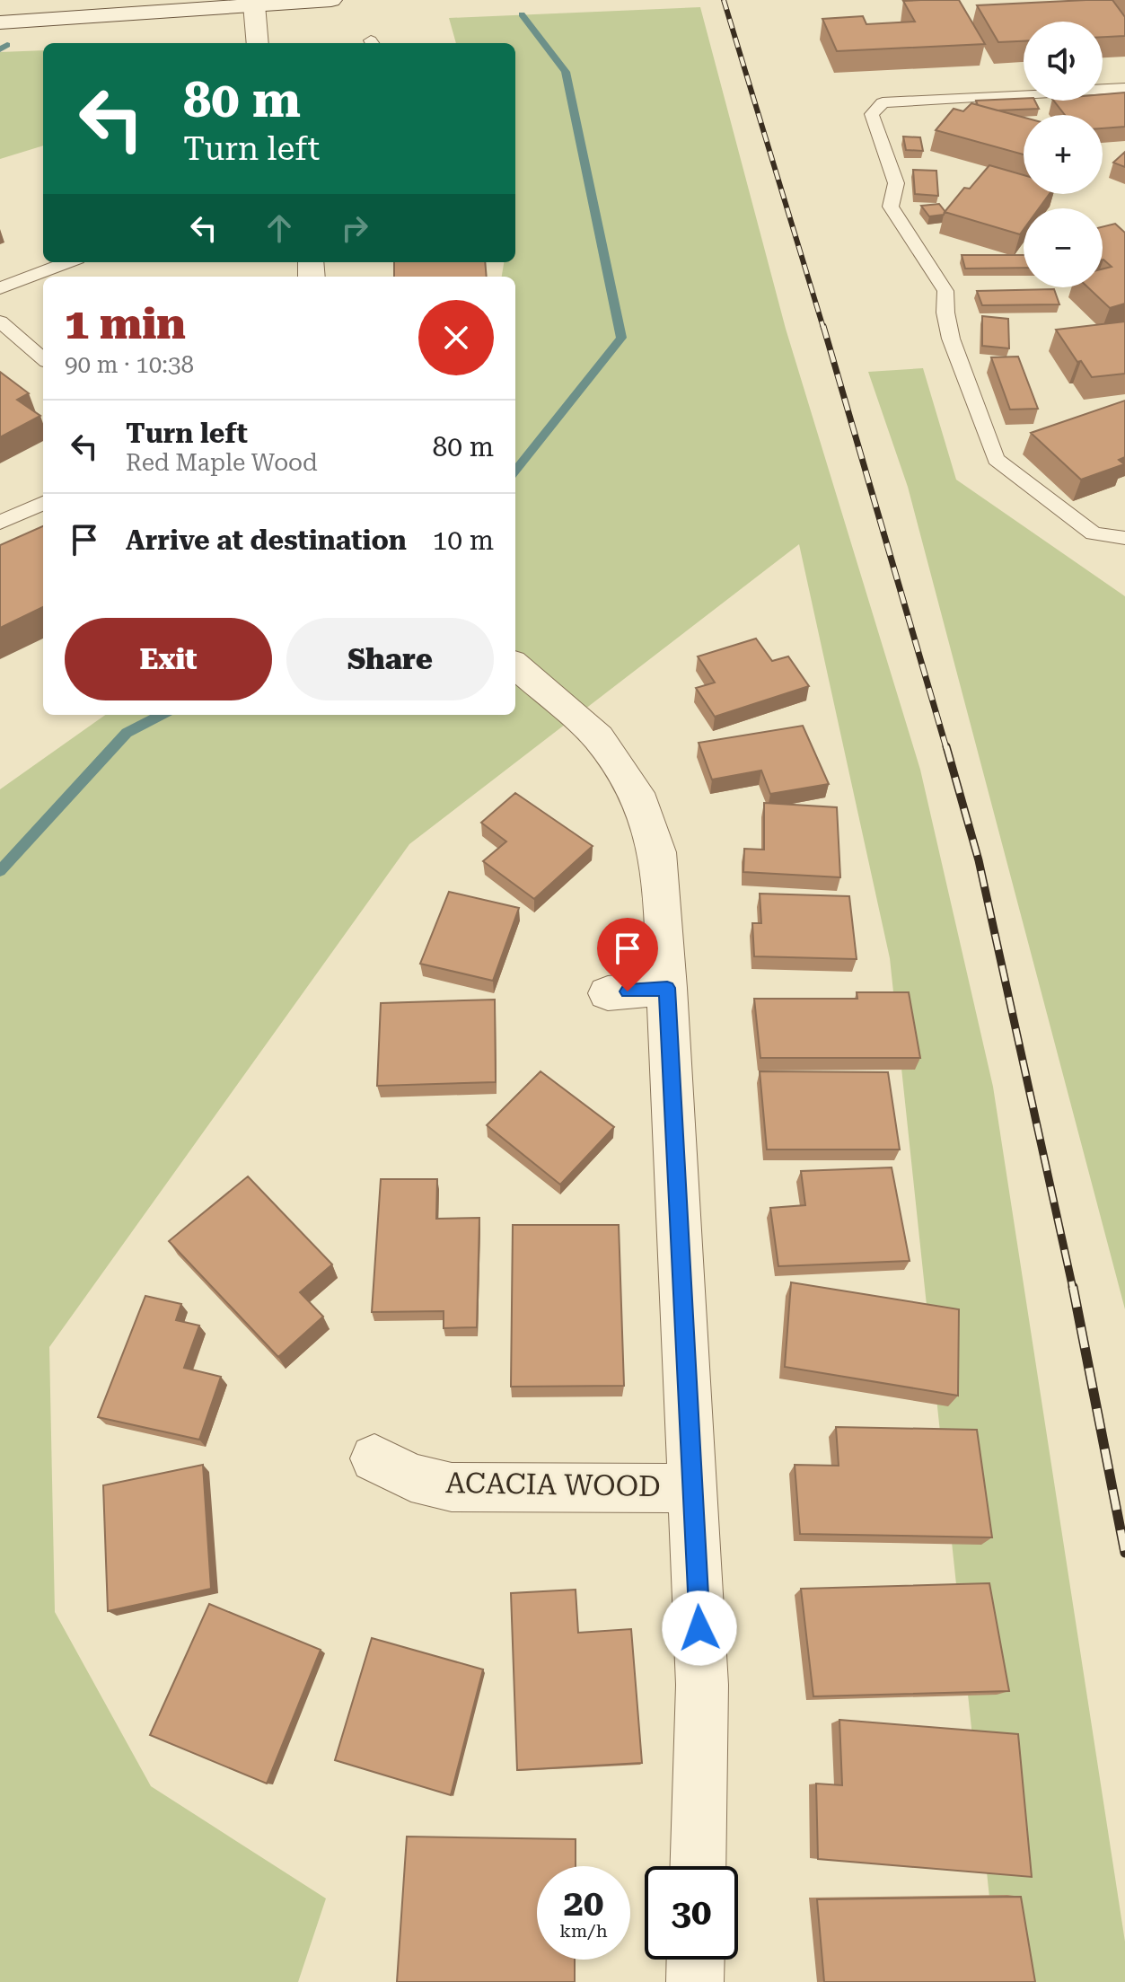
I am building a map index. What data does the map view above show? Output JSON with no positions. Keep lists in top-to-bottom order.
{
  "streets": {
    "street": ["ACACIA WOOD"]
  },
  "page": {
    "map_buttons": ["+", "−"],
    "turn": ["80 m", "Turn left"],
    "heading": ["1 min", "90 m · 10:38"],
    "list": [
      {
        "name": "Turn left",
        "note": "Red Maple Wood",
        "value": "80 m"
      },
      {
        "name": "Arrive at destination",
        "value": "10 m"
      }
    ],
    "buttons": ["Exit", "Share"],
    "speed": "20 km/h",
    "limit": "30"
  }
}
